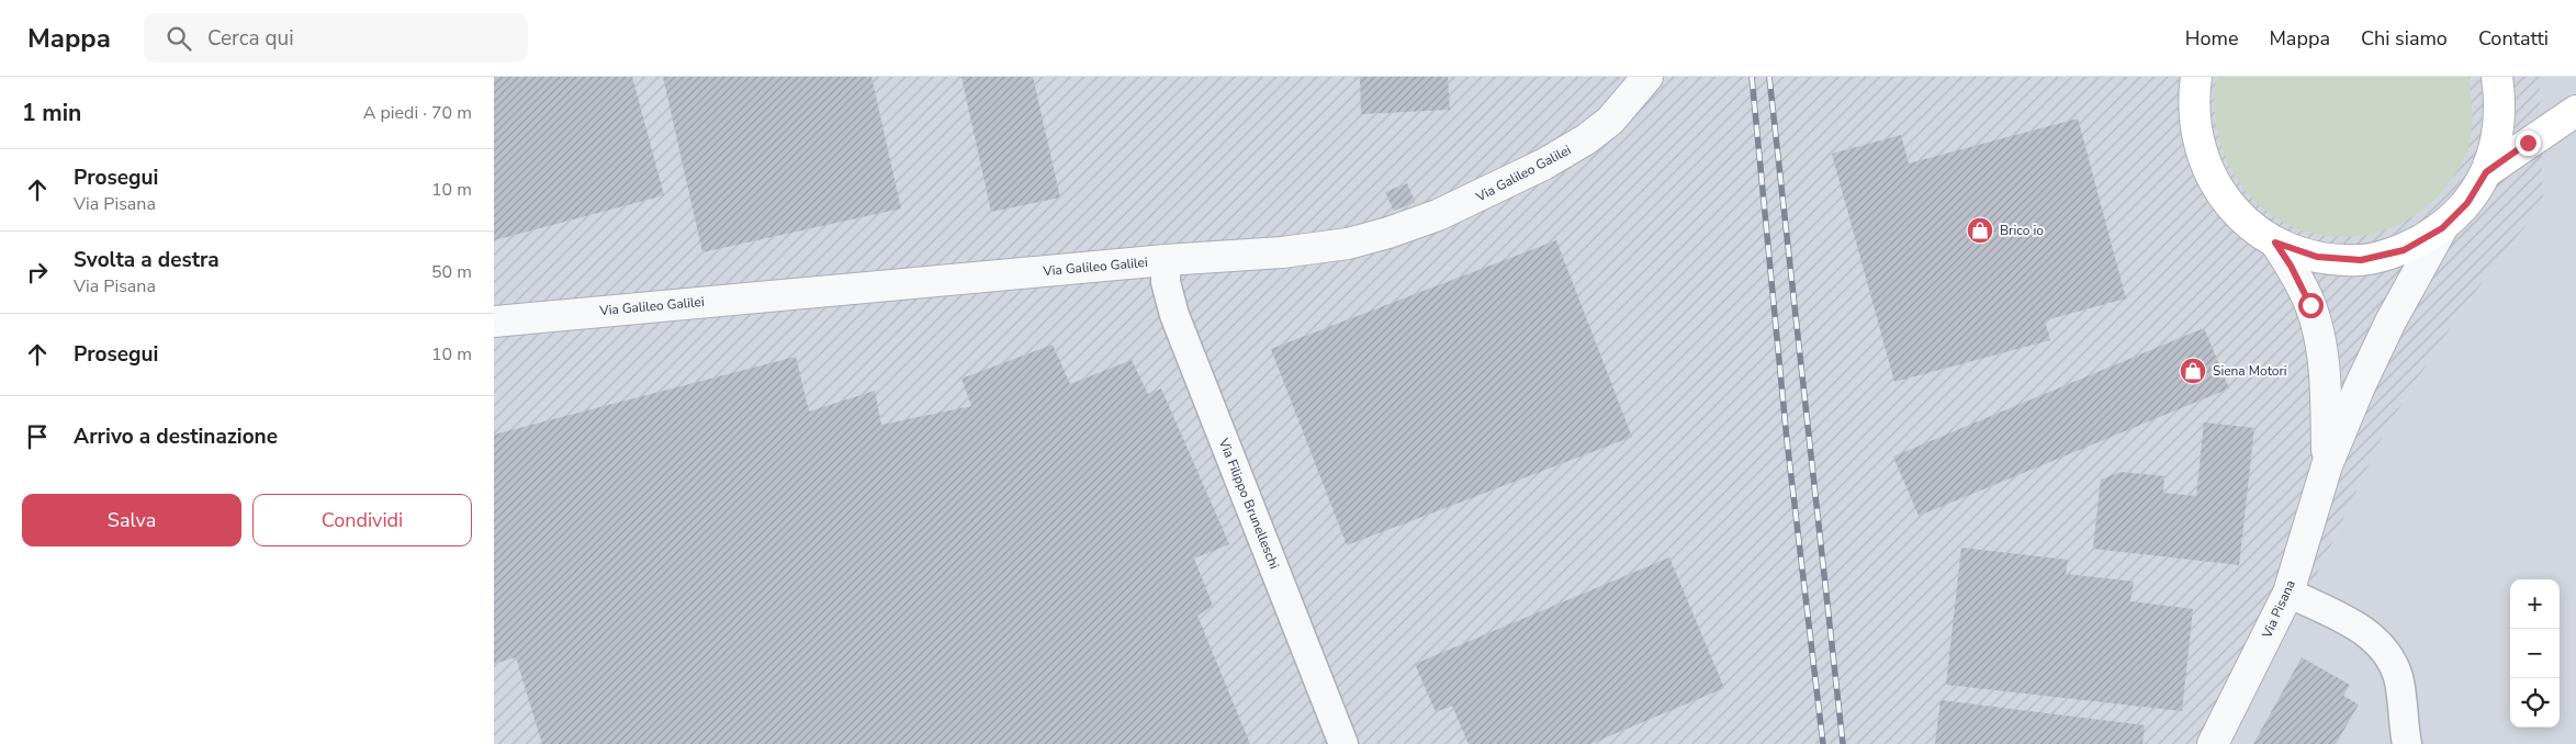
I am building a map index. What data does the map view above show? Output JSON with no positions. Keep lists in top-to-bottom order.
{
  "streets": {
    "main road": ["Via Pisana"],
    "street": ["Via Galileo Galilei", "Via Filippo Brunelleschi"]
  },
  "crossings": [
    ["Via Galileo Galilei", "Via Filippo Brunelleschi"]
  ],
  "places": {
    "shop": ["Brico io", "Siena Motori"]
  },
  "page": {
    "header": "Mappa",
    "search": "Cerca qui",
    "nav": [
      "Home",
      "Mappa",
      "Chi siamo",
      "Contatti"
    ],
    "heading": ["1 min", "A piedi · 70 m"],
    "list": [
      ["Prosegui", "Via Pisana", "10 m"],
      ["Svolta a destra", "Via Pisana", "50 m"],
      ["Prosegui", "10 m"],
      "Arrivo a destinazione"
    ],
    "buttons": ["Salva", "Condividi"],
    "map_buttons": ["+", "−"]
  }
}
